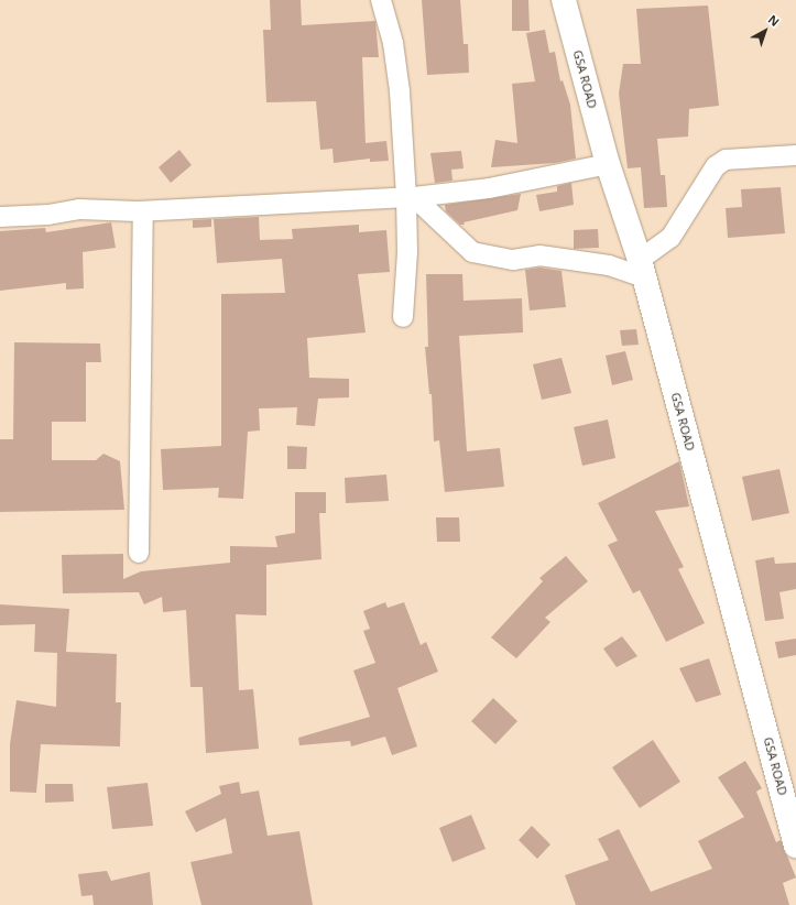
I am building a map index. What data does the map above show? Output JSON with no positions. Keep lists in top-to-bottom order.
{
  "streets": {
    "street": ["GSA ROAD"]
  },
  "north": "top right"
}
